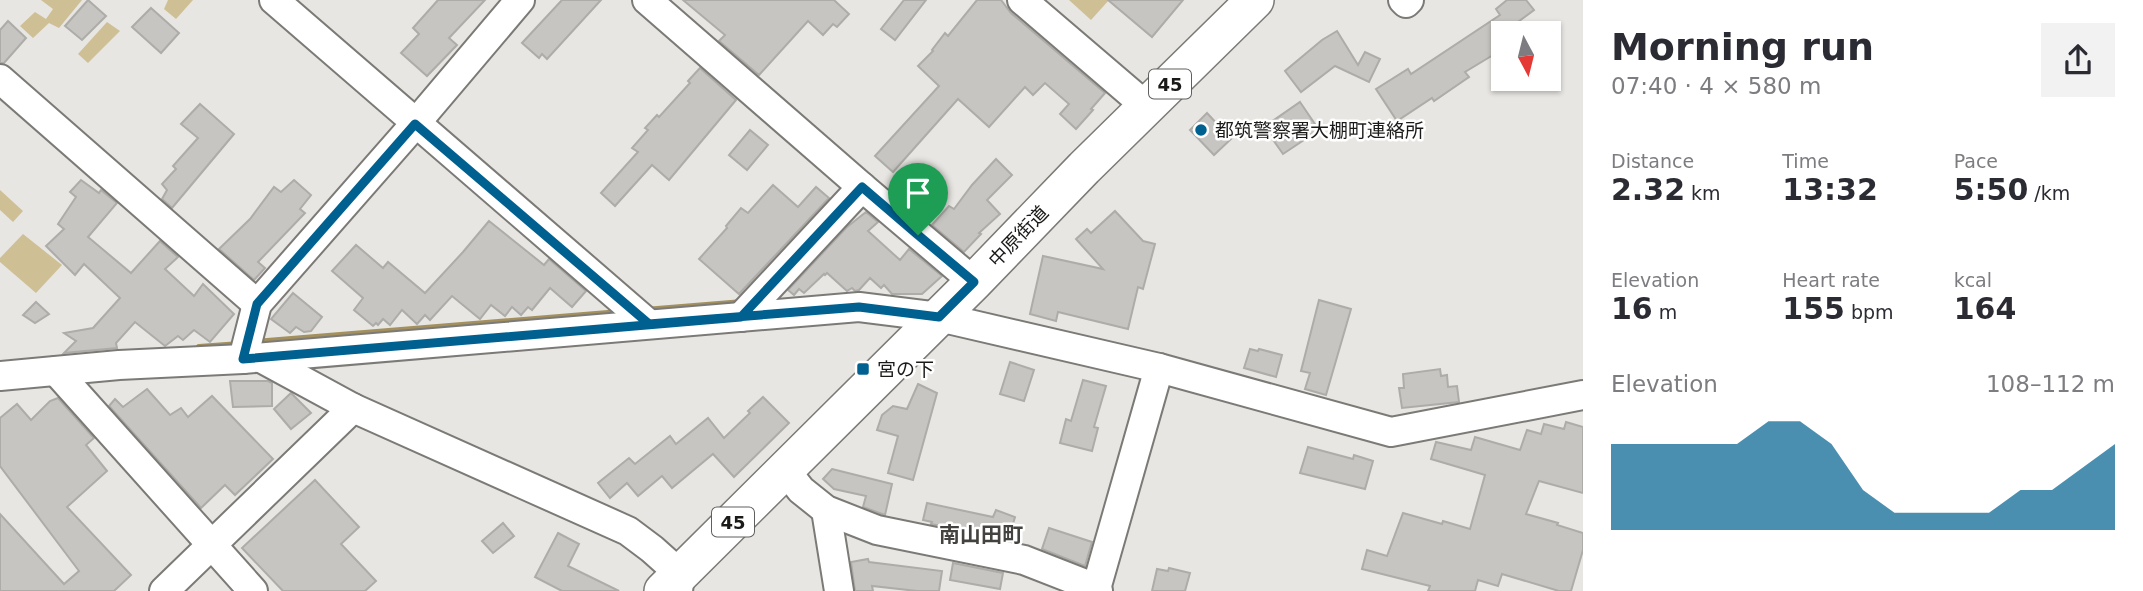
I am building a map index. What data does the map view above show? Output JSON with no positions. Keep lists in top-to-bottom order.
{
  "streets": {
    "main road": ["45", "中原街道"]
  },
  "districts": ["南山田町"],
  "places": {
    "other": ["都筑警察署大棚町連絡所"],
    "transit": ["宮の下"]
  },
  "north": "bottom",
  "page": {
    "heading": ["Morning run", "07:40 · 4 × 580 m"],
    "stats": [
      ["Distance", "2.32 km"],
      ["Time", "13:32"],
      ["Pace", "5:50 /km"],
      ["Elevation", "16 m"],
      ["Heart rate", "155 bpm"],
      ["kcal", "164"]
    ],
    "chart": ["Elevation", "108–112 m"]
  }
}
